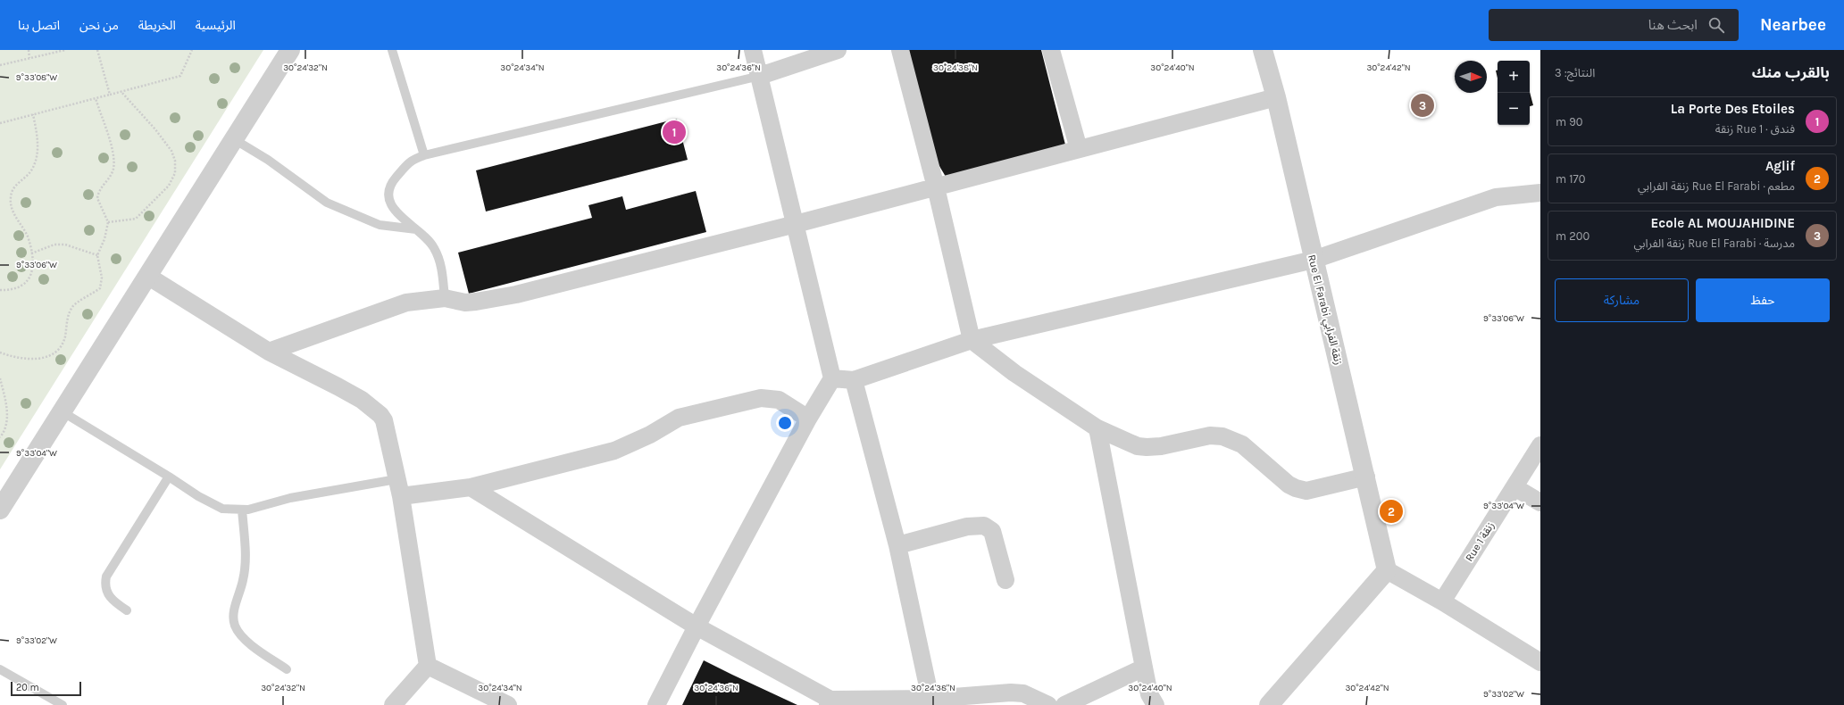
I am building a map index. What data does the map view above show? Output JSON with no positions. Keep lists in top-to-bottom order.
{
  "streets": {
    "street": ["Rue El Farabi زنقة الفرابي", "Rue 1 زنقة"]
  },
  "scale_bar": "20 m",
  "north": "right",
  "page": {
    "header": "Nearbee",
    "search": "ابحث هنا",
    "nav": [
      "الرئيسية",
      "الخريطة",
      "من نحن",
      "اتصل بنا"
    ],
    "heading": ["بالقرب منك", "النتائج: 3"],
    "map_buttons": ["+", "−"],
    "pins": ["3", "1", "2"],
    "list": [
      {
        "mark": "1",
        "name": "La Porte Des Etoiles",
        "note": "فندق · Rue 1 زنقة",
        "value": "90 m"
      },
      {
        "mark": "2",
        "name": "Aglif",
        "note": "مطعم · Rue El Farabi زنقة الفرابي",
        "value": "170 m"
      },
      {
        "mark": "3",
        "name": "Ecole AL MOUJAHIDINE",
        "note": "مدرسة · Rue El Farabi زنقة الفرابي",
        "value": "200 m"
      }
    ],
    "buttons": ["حفظ", "مشاركة"],
    "scale": "20 m"
  },
  "coordinates": [
    "30°24'32\"N",
    "30°24'34\"N",
    "30°24'36\"N",
    "30°24'38\"N",
    "30°24'40\"N",
    "30°24'42\"N",
    "9°33'08\"W",
    "9°33'06\"W",
    "9°33'04\"W",
    "9°33'02\"W"
  ]
}
